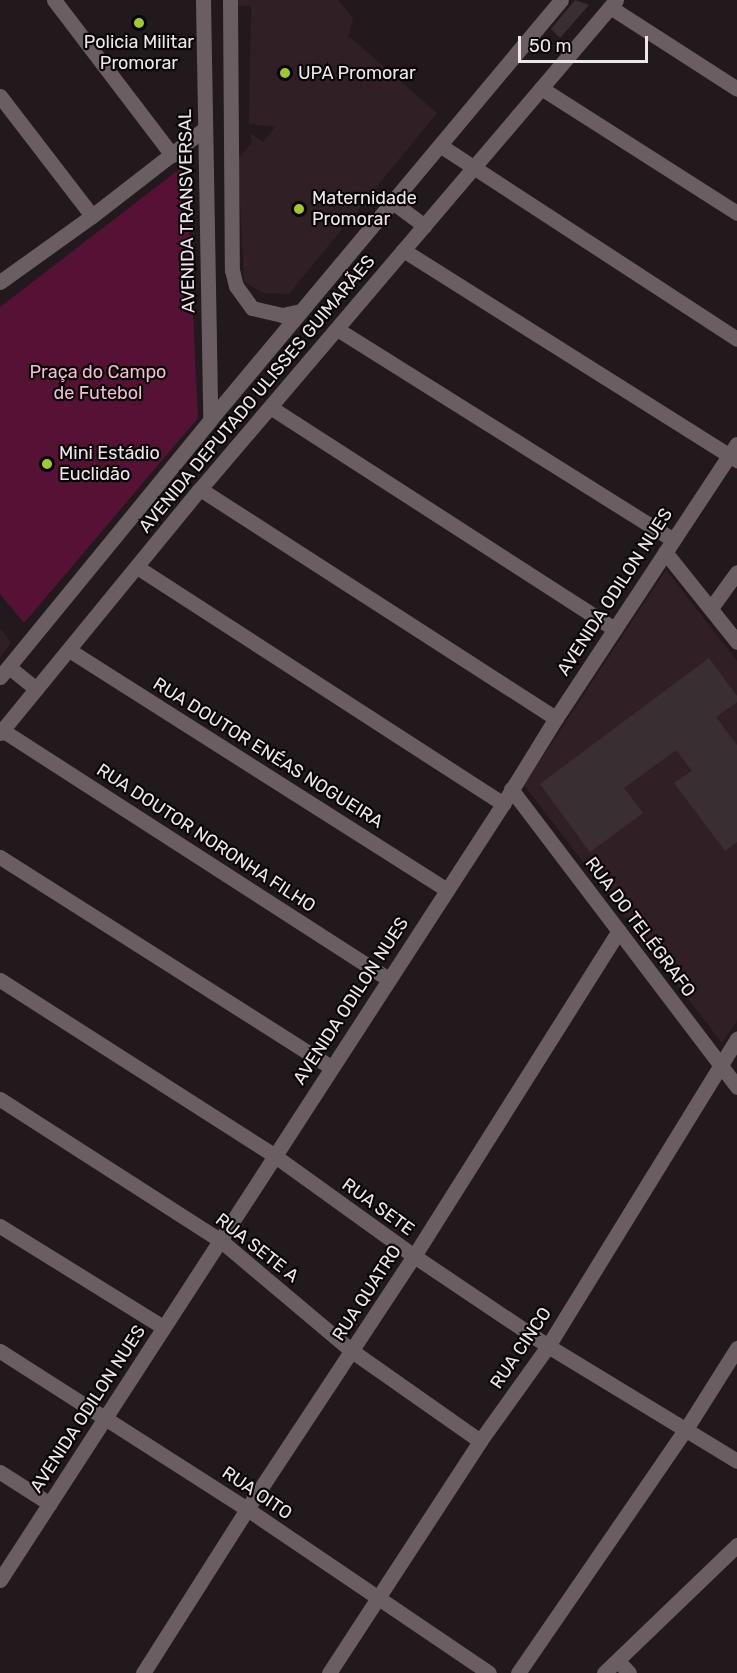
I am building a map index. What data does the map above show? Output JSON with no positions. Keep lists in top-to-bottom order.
{
  "streets": {
    "street": [
      "AVENIDA TRANSVERSAL",
      "AVENIDA DEPUTADO ULISSES GUIMARÃES",
      "AVENIDA ODILON NUES",
      "RUA DOUTOR ENÉAS NOGUEIRA",
      "RUA DOUTOR NORONHA FILHO",
      "RUA DO TELÉGRAFO",
      "RUA SETE",
      "RUA SETE A",
      "RUA QUATRO",
      "RUA CINCO",
      "RUA OITO"
    ]
  },
  "crossings": [
    ["AVENIDA TRANSVERSAL", "AVENIDA DEPUTADO ULISSES GUIMARÃES"],
    ["AVENIDA DEPUTADO ULISSES GUIMARÃES", "RUA DOUTOR ENÉAS NOGUEIRA"],
    ["AVENIDA DEPUTADO ULISSES GUIMARÃES", "RUA DOUTOR NORONHA FILHO"],
    ["AVENIDA ODILON NUES", "RUA DOUTOR ENÉAS NOGUEIRA"],
    ["AVENIDA ODILON NUES", "RUA DOUTOR NORONHA FILHO"],
    ["AVENIDA ODILON NUES", "RUA DO TELÉGRAFO"],
    ["AVENIDA ODILON NUES", "RUA SETE"],
    ["AVENIDA ODILON NUES", "RUA SETE A"],
    ["AVENIDA ODILON NUES", "RUA OITO"],
    ["RUA DO TELÉGRAFO", "RUA QUATRO"],
    ["RUA DO TELÉGRAFO", "RUA CINCO"],
    ["RUA SETE", "RUA QUATRO"],
    ["RUA SETE", "RUA CINCO"],
    ["RUA SETE A", "RUA QUATRO"],
    ["RUA SETE A", "RUA CINCO"],
    ["RUA QUATRO", "RUA OITO"],
    ["RUA CINCO", "RUA OITO"]
  ],
  "parks": ["Praça do Campo de Futebol"],
  "places": [
    "Policia Militar Promorar",
    "UPA Promorar",
    "Maternidade Promorar",
    "Mini Estádio Euclidão"
  ],
  "scale_bar": "50 m"
}
